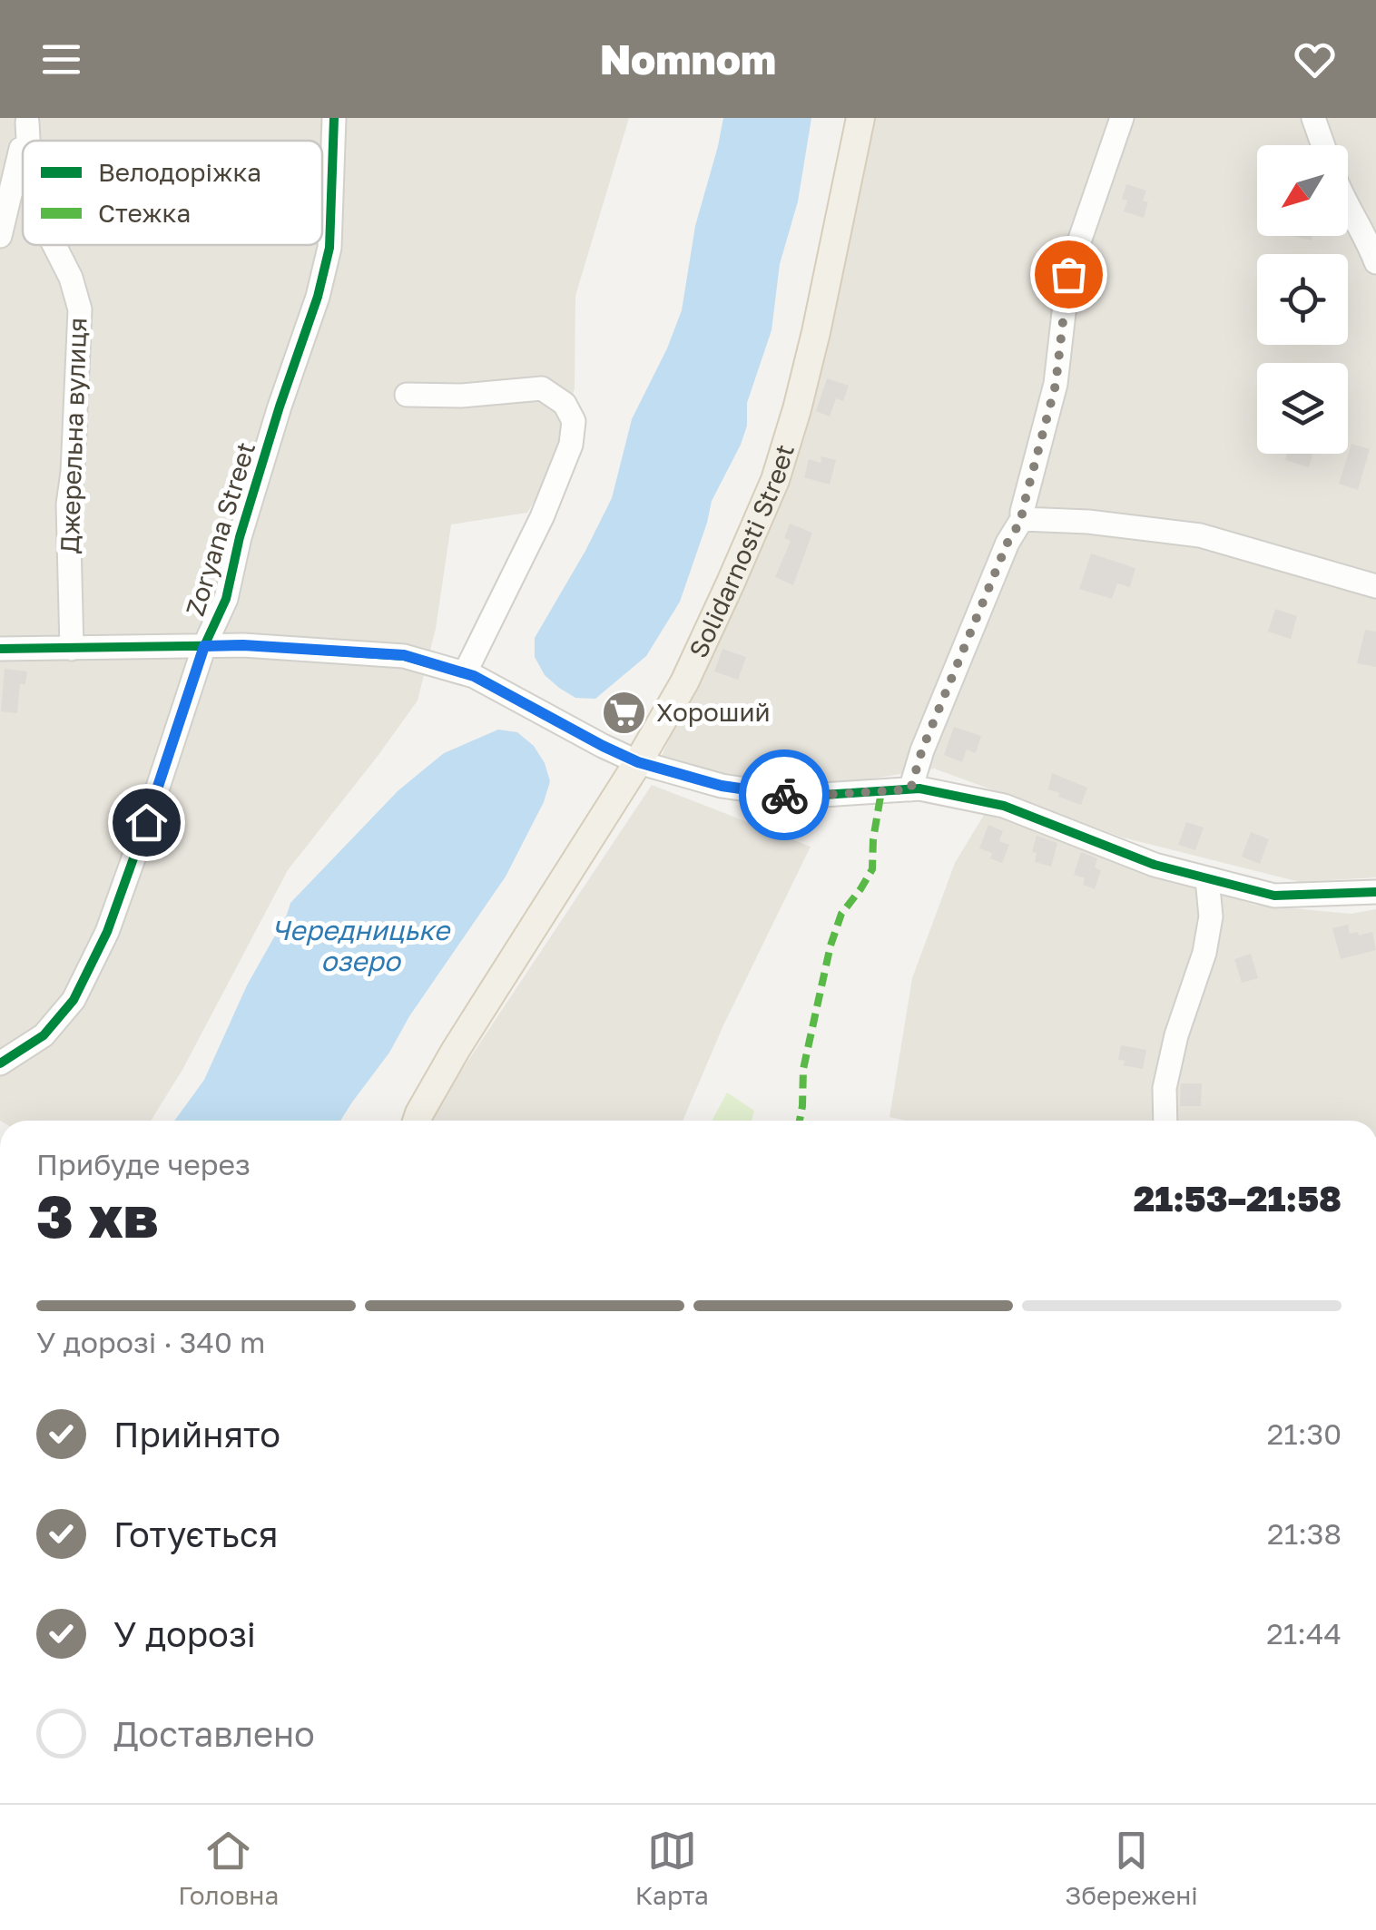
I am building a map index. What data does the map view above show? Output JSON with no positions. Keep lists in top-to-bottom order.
{
  "streets": {
    "main road": ["Solidarnosti Street"],
    "street": ["Джерельна вулиця", "Zoryana Street"]
  },
  "water": ["Чередницьке озеро"],
  "places": {
    "supermarket": ["Хороший"]
  },
  "legend": ["Велодоріжка", "Стежка"],
  "north": "bottom left",
  "page": {
    "header": "Nomnom",
    "heading": ["3 хв", "Прибуде через", "21:53–21:58"],
    "bar": "У дорозі · 340 m",
    "list": [
      ["Прийнято", "21:30"],
      ["Готується", "21:38"],
      ["У дорозі", "21:44"],
      "Доставлено"
    ],
    "tabs": ["Головна", "Карта", "Збережені"]
  }
}
